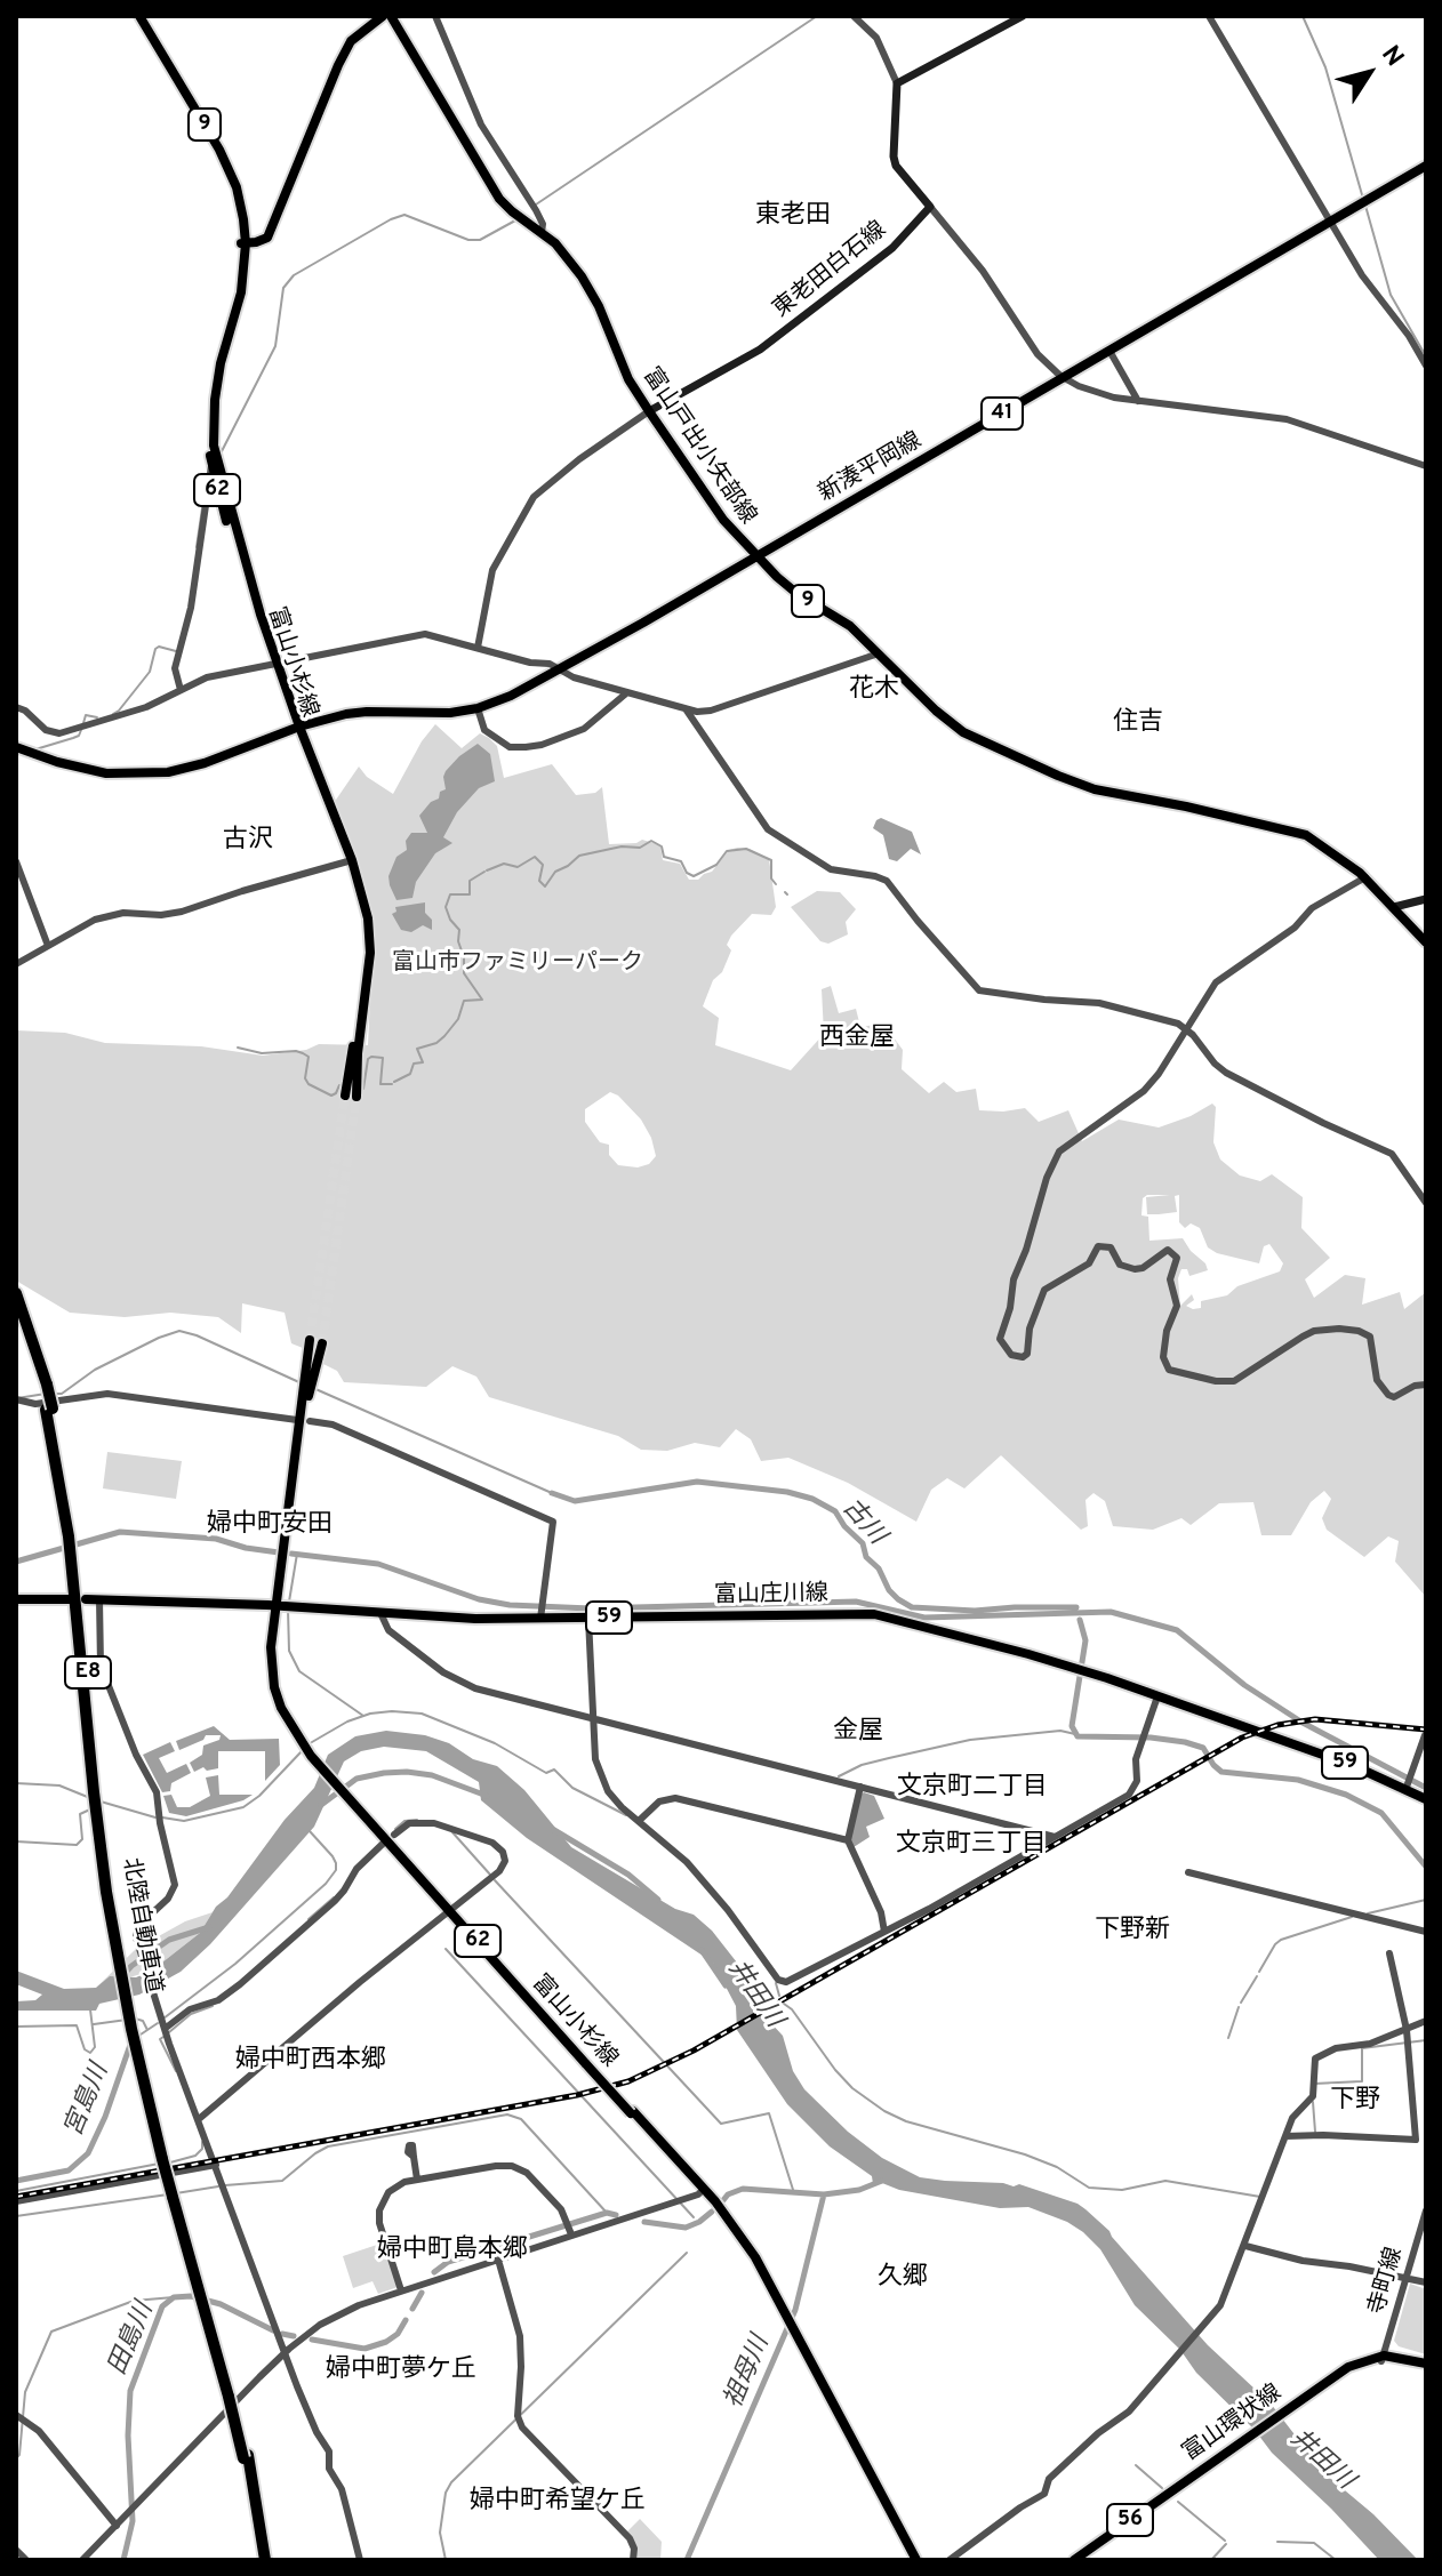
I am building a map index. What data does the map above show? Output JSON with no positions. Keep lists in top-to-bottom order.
{
  "streets": {
    "highway": ["E8", "北陸自動車道"],
    "main road": [
      "9",
      "東老田白石線",
      "41",
      "富山戸出小矢部線",
      "新湊平岡線",
      "62",
      "富山小杉線",
      "富山庄川線",
      "59",
      "富山環状線",
      "56"
    ],
    "street": ["寺町線"]
  },
  "crossings": [
    ["9", "富山小杉線"],
    ["東老田白石線", "富山戸出小矢部線"],
    ["富山戸出小矢部線", "新湊平岡線"],
    ["新湊平岡線", "富山小杉線"],
    ["富山小杉線", "富山庄川線"],
    ["寺町線", "富山環状線"]
  ],
  "districts": [
    "東老田",
    "花木",
    "住吉",
    "古沢",
    "西金屋",
    "婦中町安田",
    "金屋",
    "文京町二丁目",
    "文京町三丁目",
    "下野新",
    "婦中町西本郷",
    "下野",
    "婦中町島本郷",
    "久郷",
    "婦中町夢ケ丘",
    "婦中町希望ケ丘"
  ],
  "water": [
    "古川",
    "井田川",
    "宮島川",
    "田島川",
    "祖母川"
  ],
  "parks": ["富山市ファミリーパーク"],
  "north": "top right"
}
